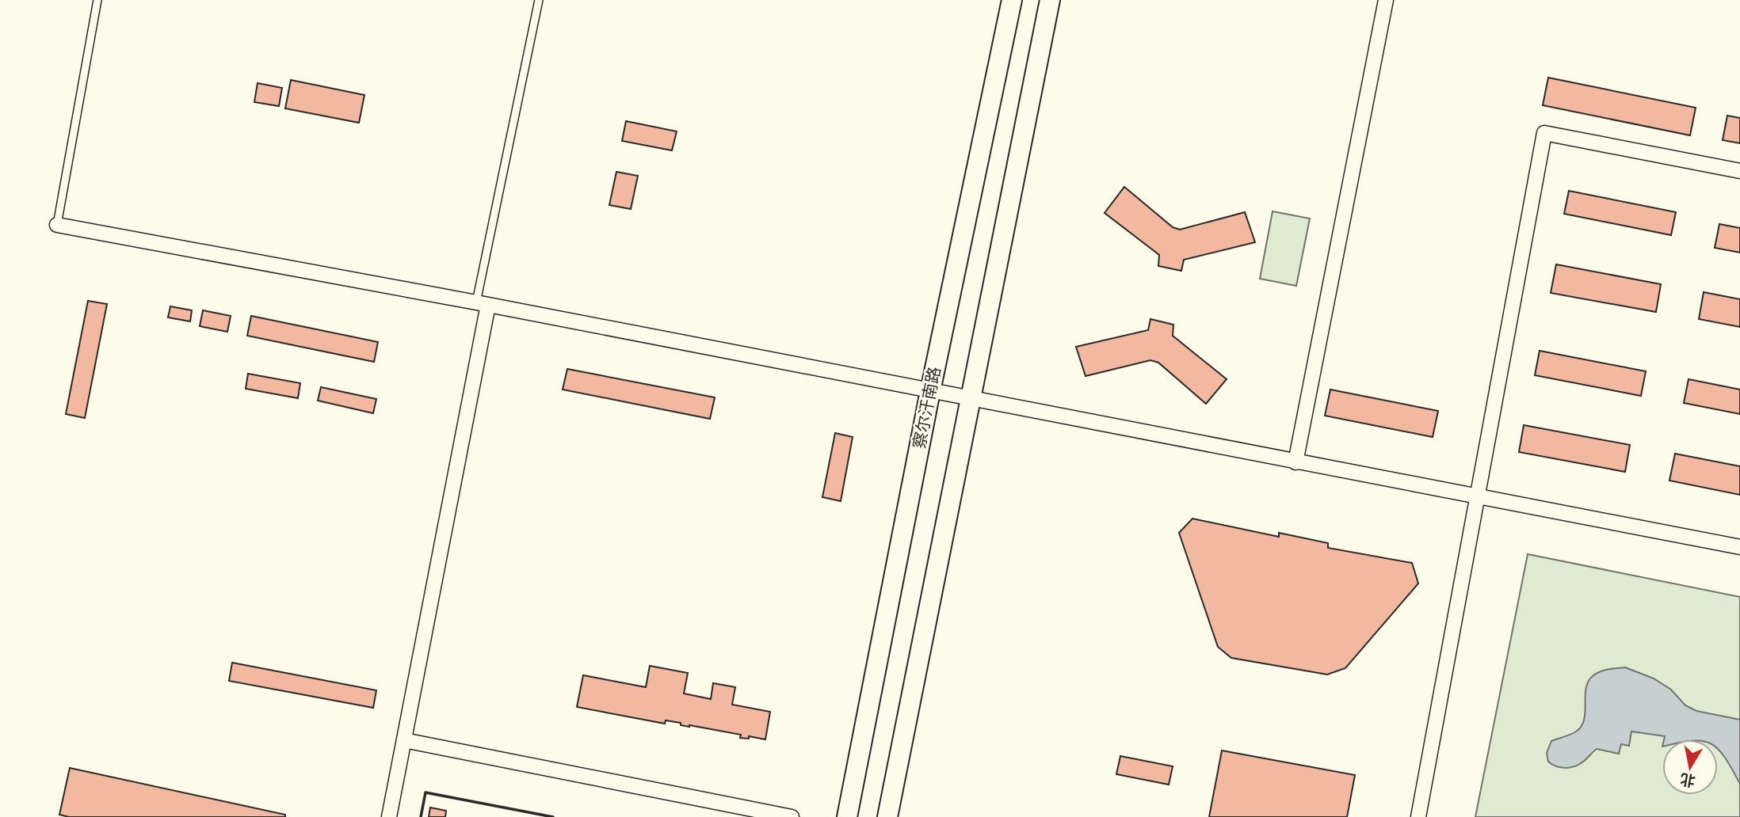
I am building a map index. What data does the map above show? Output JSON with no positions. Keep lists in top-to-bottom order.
{
  "streets": {
    "main road": ["察尔汗南路"]
  },
  "north": "bottom"
}
